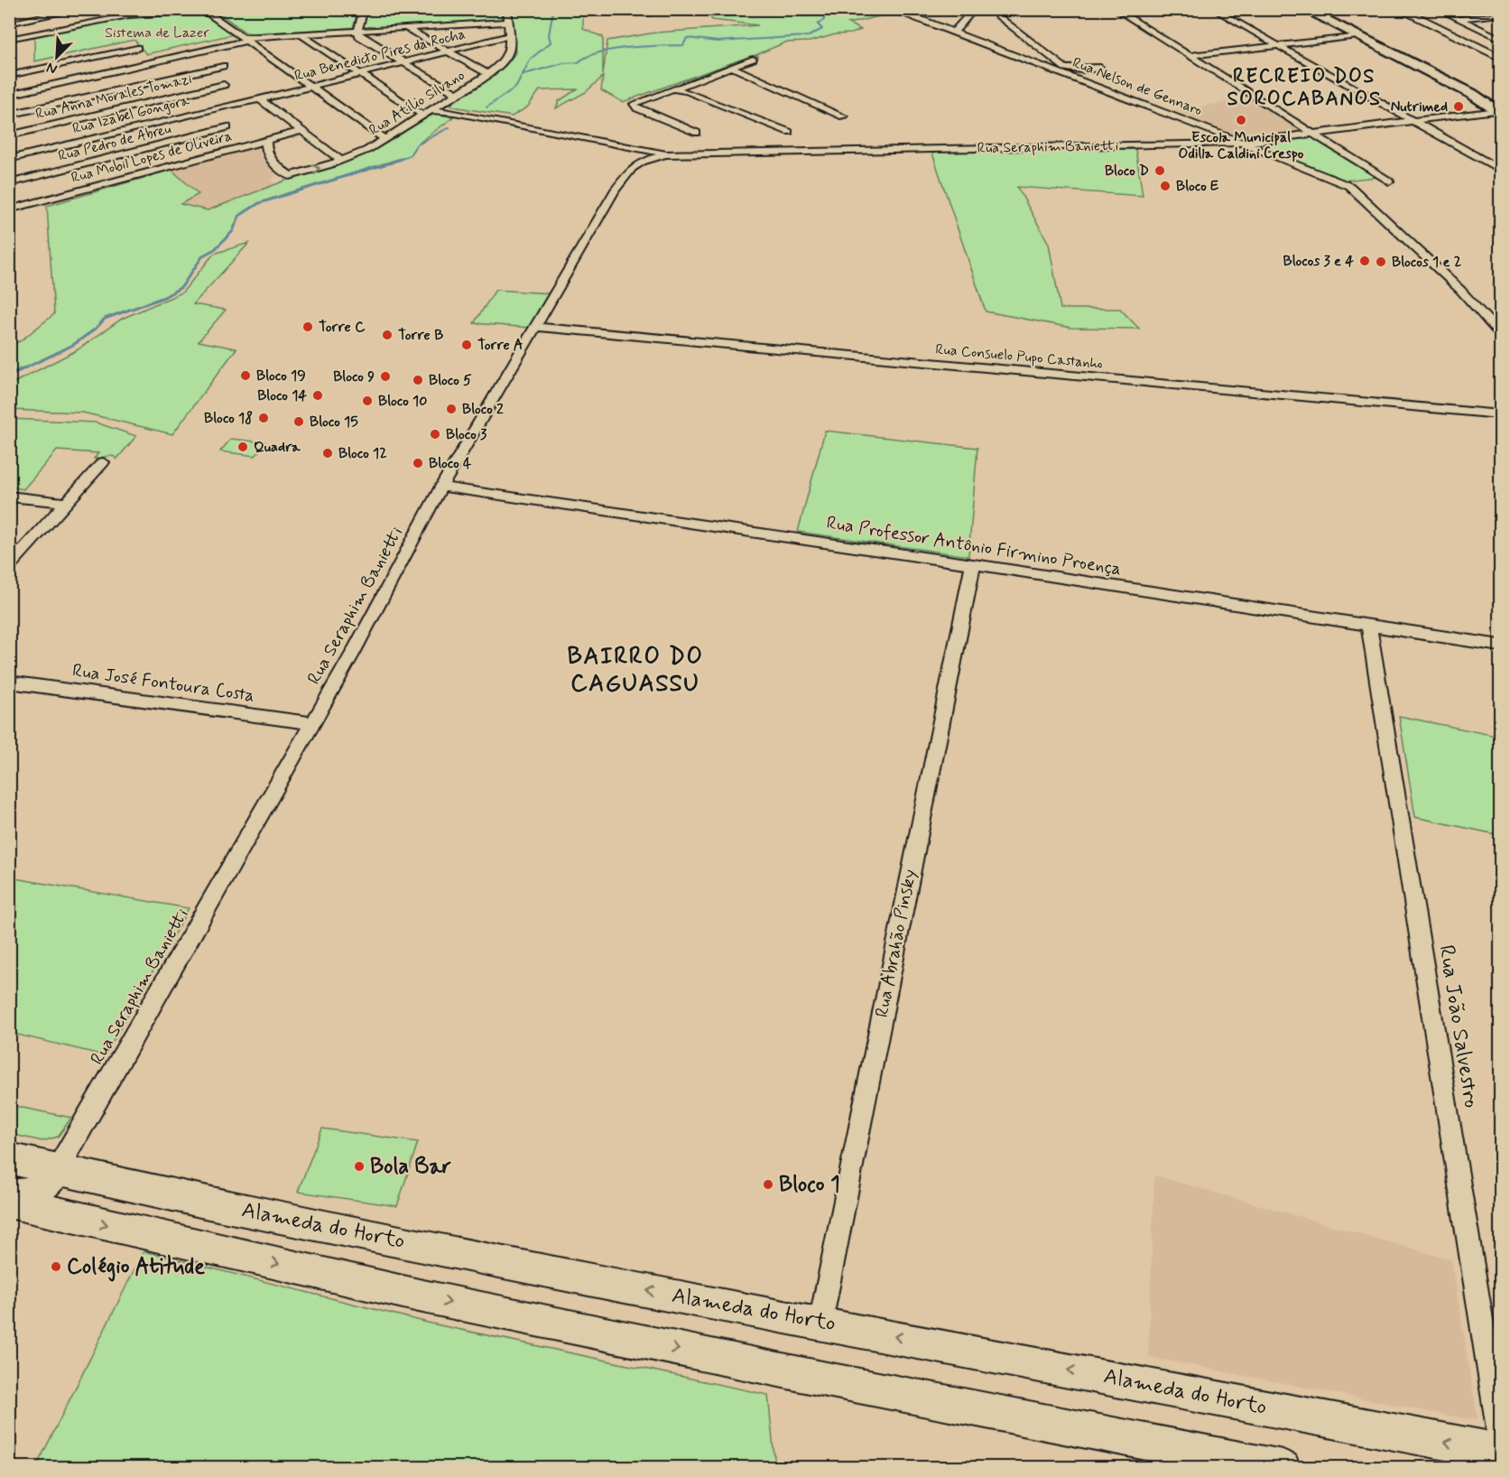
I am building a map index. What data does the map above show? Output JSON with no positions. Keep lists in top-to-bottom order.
{
  "streets": {
    "main road": ["Alameda do Horto"],
    "street": [
      "Rua Benedicto Pires da Rocha",
      "Rua Nelson de Gennaro",
      "Rua Anna Morales Tomazi",
      "Rua Atílio Silvano",
      "Rua Izabel Gongora",
      "Rua Pedro de Abreu",
      "Rua Seraphim Banietti",
      "Rua Mobil Lopes de Oliveira",
      "Rua Consuelo Pupo Castanho",
      "Rua Professor Antônio Firmino Proença",
      "Rua José Fontoura Costa",
      "Rua Abrahão Pinsky",
      "Rua João Salvestro"
    ]
  },
  "crossings": [
    ["Rua Benedicto Pires da Rocha", "Rua Atílio Silvano"],
    ["Rua Benedicto Pires da Rocha", "Rua Izabel Gongora"],
    ["Rua Nelson de Gennaro", "Rua Seraphim Banietti"],
    ["Rua Atílio Silvano", "Rua Mobil Lopes de Oliveira"],
    ["Rua Izabel Gongora", "Rua Pedro de Abreu"],
    ["Rua Izabel Gongora", "Rua Mobil Lopes de Oliveira"],
    ["Rua Pedro de Abreu", "Rua Mobil Lopes de Oliveira"],
    ["Rua Seraphim Banietti", "Rua Consuelo Pupo Castanho"],
    ["Rua Seraphim Banietti", "Rua Professor Antônio Firmino Proença"],
    ["Rua Seraphim Banietti", "Rua José Fontoura Costa"],
    ["Rua Seraphim Banietti", "Alameda do Horto"],
    ["Rua Professor Antônio Firmino Proença", "Rua Abrahão Pinsky"],
    ["Rua Professor Antônio Firmino Proença", "Rua João Salvestro"],
    ["Rua Abrahão Pinsky", "Alameda do Horto"]
  ],
  "districts": ["RECREIO DOS SOROCABANOS", "BAIRRO DO CAGUASSU"],
  "parks": ["Sistema de Lazer"],
  "places": [
    "Nutrimed",
    "Escola Municipal Odilla Caldini Crespo",
    "Bloco D",
    "Bloco E",
    "Blocos 3 e 4",
    "Blocos 1 e 2",
    "Torre C",
    "Torre B",
    "Torre A",
    "Bloco 19",
    "Bloco 9",
    "Bloco 5",
    "Bloco 14",
    "Bloco 10",
    "Bloco 2",
    "Bloco 18",
    "Bloco 15",
    "Bloco 3",
    "Quadra",
    "Bloco 12",
    "Bloco 4",
    "Bola Bar",
    "Bloco 1",
    "Colégio Atitude"
  ],
  "north": "bottom left"
}
